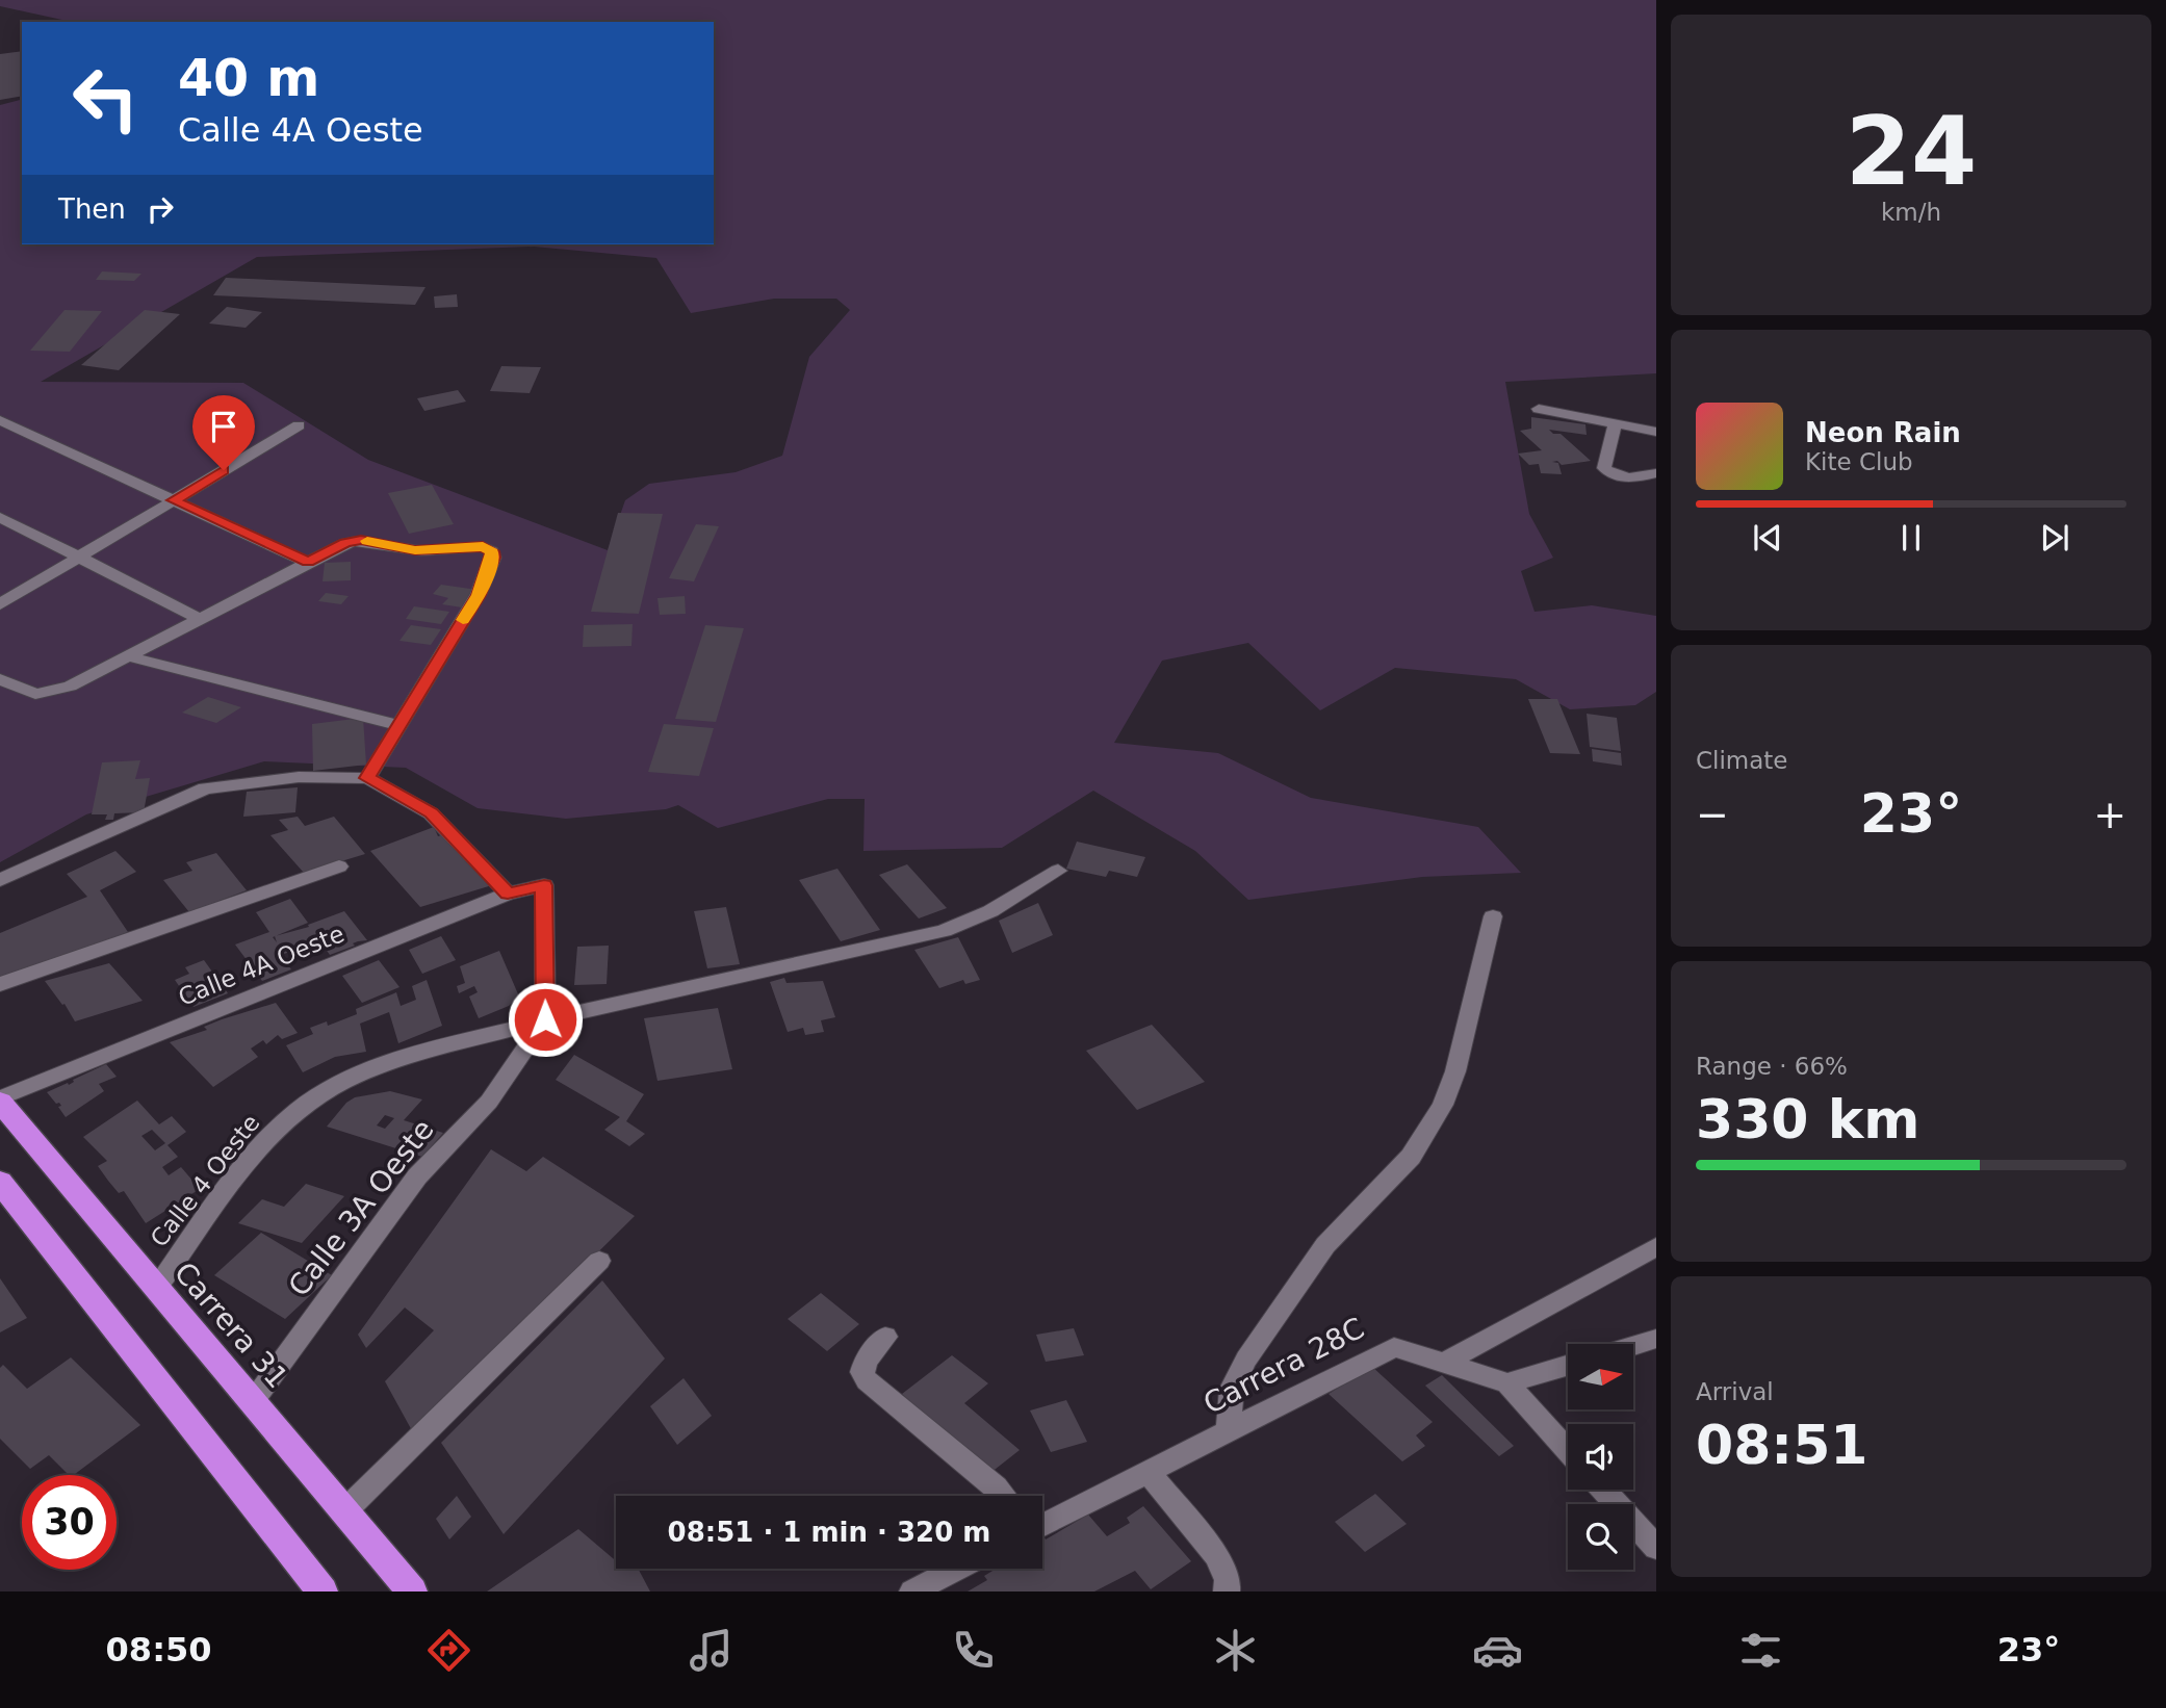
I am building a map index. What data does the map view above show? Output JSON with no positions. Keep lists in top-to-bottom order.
{
  "streets": {
    "highway": ["Carrera 31"],
    "street": [
      "Calle 4A Oeste",
      "Calle 4 Oeste",
      "Calle 3A Oeste",
      "Carrera 28C"
    ]
  },
  "crossings": [
    ["Calle 4A Oeste", "Calle 4 Oeste"],
    ["Calle 4A Oeste", "Calle 3A Oeste"],
    ["Calle 4A Oeste", "Carrera 31"],
    ["Calle 4 Oeste", "Calle 3A Oeste"],
    ["Calle 4 Oeste", "Carrera 31"],
    ["Calle 3A Oeste", "Carrera 31"]
  ],
  "north": "right",
  "page": {
    "tile": [
      ["24", "km/h"],
      "Climate",
      ["Range · 66%", "330 km"],
      ["Arrival", "08:51"]
    ],
    "turn": ["40 m", "Calle 4A Oeste"],
    "then": "Then",
    "song": ["Neon Rain", "Kite Club"],
    "heat": ["−", "23°", "+"],
    "limit": "30",
    "trip": "08:51 · 1 min · 320 m",
    "tabs": ["08:50", "23°"]
  }
}
